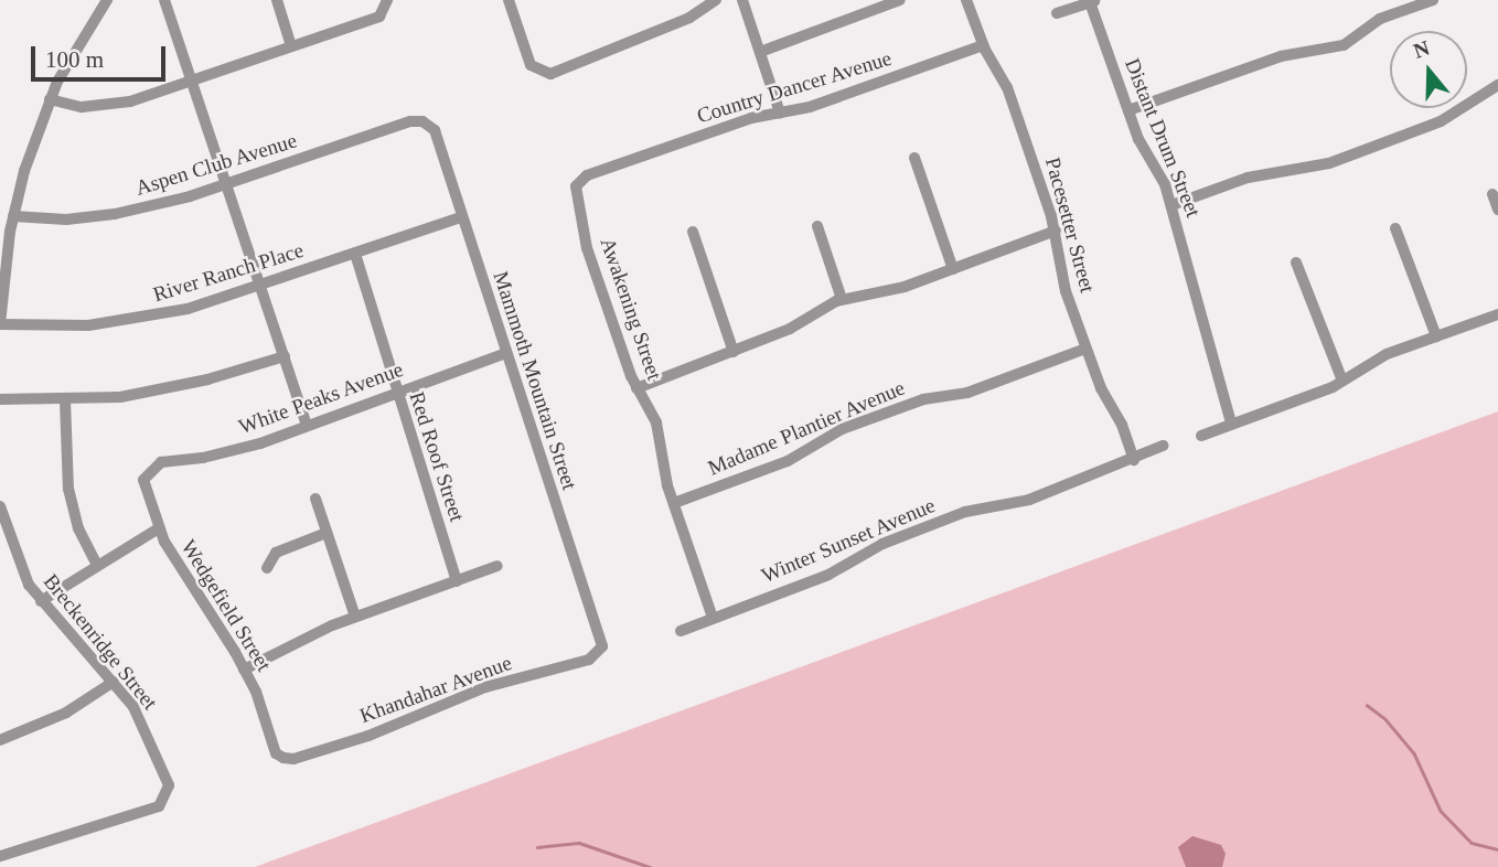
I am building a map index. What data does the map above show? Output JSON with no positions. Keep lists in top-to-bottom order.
{
  "streets": {
    "street": [
      "Country Dancer Avenue",
      "Distant Drum Street",
      "Aspen Club Avenue",
      "Pacesetter Street",
      "River Ranch Place",
      "Awakening Street",
      "Mammoth Mountain Street",
      "White Peaks Avenue",
      "Madame Plantier Avenue",
      "Red Roof Street",
      "Winter Sunset Avenue",
      "Wedgefield Street",
      "Breckenridge Street",
      "Khandahar Avenue"
    ]
  },
  "crossings": [
    ["Country Dancer Avenue", "Pacesetter Street"],
    ["Country Dancer Avenue", "Awakening Street"],
    ["Aspen Club Avenue", "Mammoth Mountain Street"],
    ["Pacesetter Street", "Madame Plantier Avenue"],
    ["Pacesetter Street", "Winter Sunset Avenue"],
    ["River Ranch Place", "Mammoth Mountain Street"],
    ["River Ranch Place", "Red Roof Street"],
    ["Awakening Street", "Madame Plantier Avenue"],
    ["Awakening Street", "Winter Sunset Avenue"],
    ["Mammoth Mountain Street", "White Peaks Avenue"],
    ["Mammoth Mountain Street", "Khandahar Avenue"],
    ["White Peaks Avenue", "Red Roof Street"],
    ["White Peaks Avenue", "Wedgefield Street"],
    ["Wedgefield Street", "Khandahar Avenue"]
  ],
  "scale_bar": "100 m",
  "north": "top"
}
